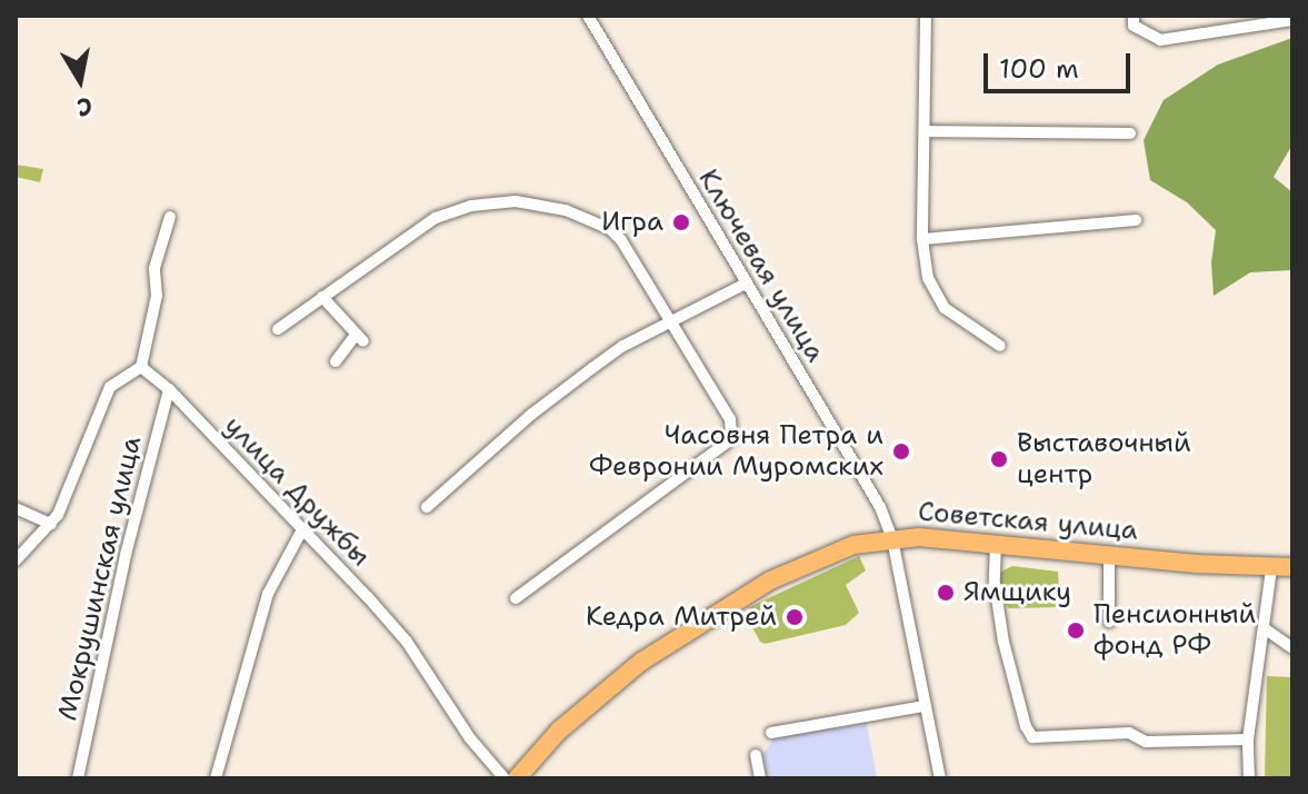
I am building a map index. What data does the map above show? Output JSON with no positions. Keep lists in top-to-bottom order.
{
  "streets": {
    "main road": ["Советская улица"],
    "street": ["Ключевая улица", "улица Дружбы", "Мокрушинская улица"]
  },
  "crossings": [
    ["Ключевая улица", "Советская улица"],
    ["улица Дружбы", "Мокрушинская улица"]
  ],
  "places": [
    "Игра",
    "Часовня Петра и Февронии Муромских",
    "Выставочный центр",
    "Ямщику",
    "Кедра Митрей",
    "Пенсионный фонд РФ"
  ],
  "scale_bar": "100 m",
  "north": "bottom"
}
